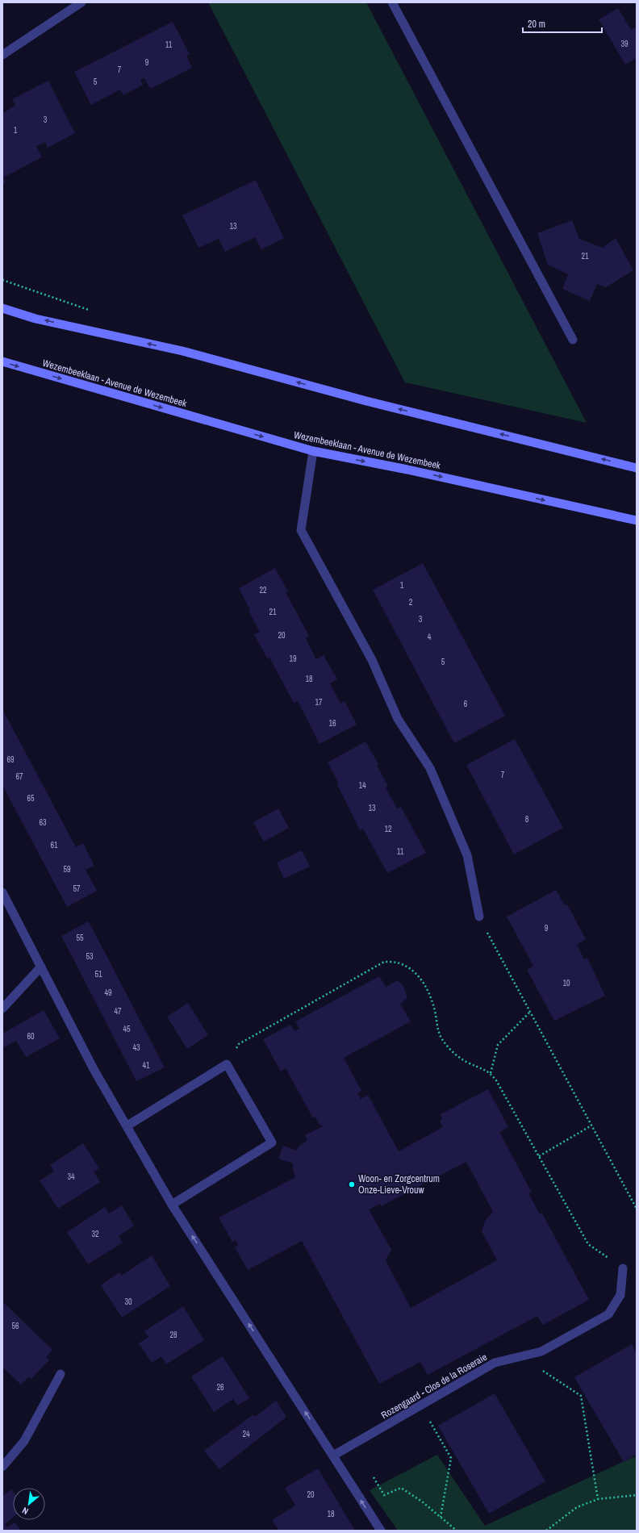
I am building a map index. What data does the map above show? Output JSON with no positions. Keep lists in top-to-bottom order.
{
  "streets": {
    "main road": ["Wezembeeklaan - Avenue de Wezembeek"],
    "street": ["Rozengaard - Clos de la Roseraie"]
  },
  "places": ["Woon- en Zorgcentrum Onze-Lieve-Vrouw"],
  "house_numbers": [
    "39",
    "11",
    "9",
    "7",
    "5",
    "3",
    "1",
    "13",
    "21",
    "1",
    "22",
    "2",
    "21",
    "3",
    "20",
    "4",
    "19",
    "5",
    "18",
    "17",
    "6",
    "16",
    "69",
    "7",
    "67",
    "14",
    "65",
    "13",
    "8",
    "63",
    "12",
    "61",
    "11",
    "59",
    "57",
    "9",
    "55",
    "53",
    "51",
    "10",
    "49",
    "47",
    "45",
    "60",
    "43",
    "41",
    "34",
    "32",
    "30",
    "56",
    "28",
    "26",
    "24",
    "20",
    "18"
  ],
  "scale_bar": "20 m",
  "north": "bottom left"
}
